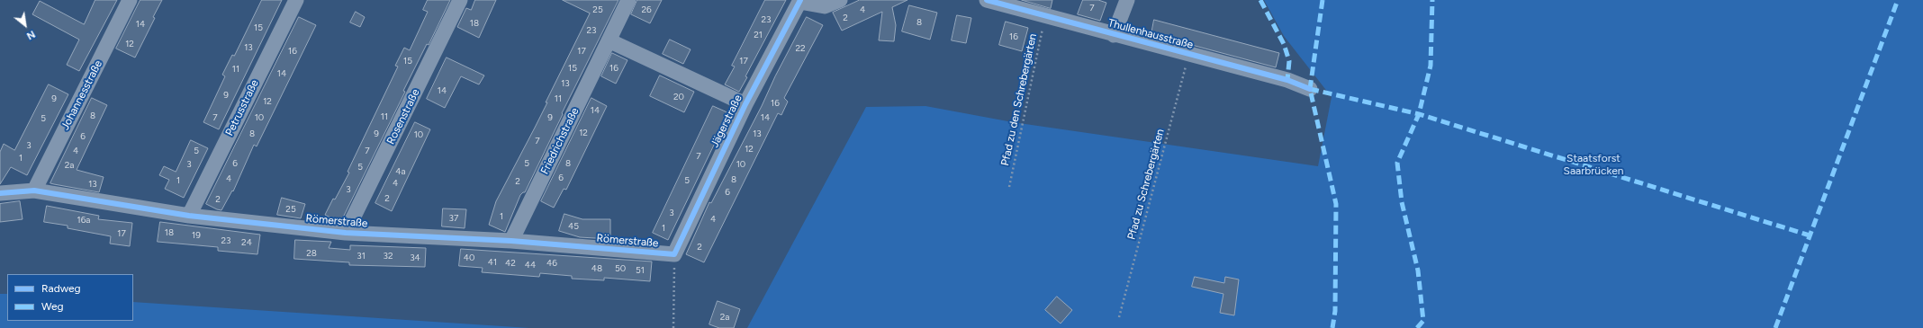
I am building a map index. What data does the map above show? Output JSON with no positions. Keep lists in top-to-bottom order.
{
  "streets": {
    "street": [
      "Thullenhausstraße",
      "Johannesstraße",
      "Petrusstraße",
      "Rosenstraße",
      "Jägerstraße",
      "Friedrichstraße",
      "Römerstraße"
    ],
    "path": ["Pfad zu den Schrebergärten", "Pfad zu Schrebergärten"]
  },
  "crossings": [
    ["Thullenhausstraße", "Pfad zu den Schrebergärten"],
    ["Thullenhausstraße", "Pfad zu Schrebergärten"],
    ["Johannesstraße", "Römerstraße"],
    ["Petrusstraße", "Römerstraße"],
    ["Rosenstraße", "Römerstraße"],
    ["Jägerstraße", "Römerstraße"],
    ["Friedrichstraße", "Römerstraße"]
  ],
  "parks": ["Staatsforst Saarbrücken"],
  "house_numbers": [
    "7",
    "25",
    "26",
    "4",
    "2",
    "23",
    "8",
    "18",
    "14",
    "15",
    "23",
    "21",
    "16",
    "12",
    "13",
    "22",
    "16",
    "17",
    "15",
    "17",
    "15",
    "16",
    "11",
    "14",
    "13",
    "14",
    "9",
    "20",
    "9",
    "11",
    "12",
    "16",
    "14",
    "8",
    "11",
    "7",
    "10",
    "9",
    "14",
    "5",
    "12",
    "8",
    "9",
    "13",
    "10",
    "6",
    "7",
    "3",
    "12",
    "4",
    "5",
    "7",
    "7",
    "1",
    "6",
    "5",
    "8",
    "3",
    "10",
    "2a",
    "5",
    "4a",
    "6",
    "4",
    "8",
    "1",
    "5",
    "2",
    "4",
    "13",
    "3",
    "6",
    "2",
    "2",
    "25",
    "3",
    "1",
    "37",
    "4",
    "16a",
    "45",
    "1",
    "18",
    "17",
    "19",
    "23",
    "24",
    "2",
    "28",
    "31",
    "32",
    "34",
    "40",
    "41",
    "42",
    "46",
    "44",
    "48",
    "50",
    "51",
    "2a"
  ],
  "legend": ["Radweg", "Weg"],
  "north": "bottom right"
}
